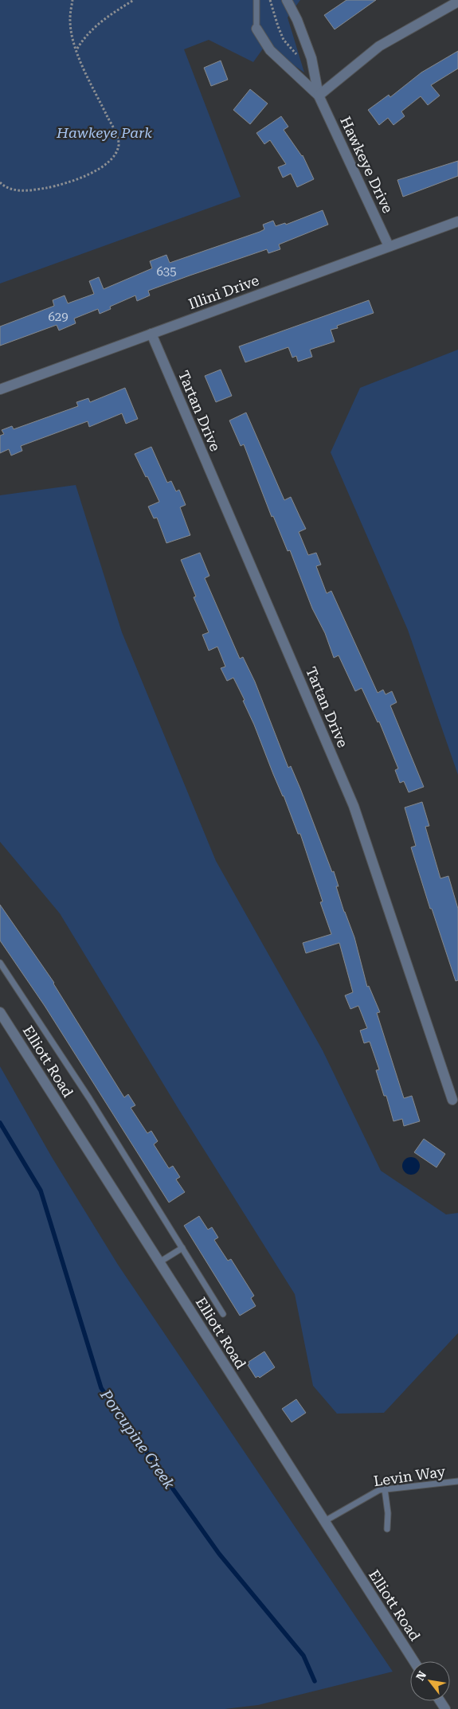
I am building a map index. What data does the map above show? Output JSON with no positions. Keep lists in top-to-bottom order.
{
  "streets": {
    "street": [
      "Hawkeye Drive",
      "Illini Drive",
      "Tartan Drive",
      "Elliott Road"
    ],
    "lane": ["Levin Way"]
  },
  "crossings": [
    ["Hawkeye Drive", "Illini Drive"],
    ["Illini Drive", "Tartan Drive"],
    ["Elliott Road", "Levin Way"]
  ],
  "water": ["Porcupine Creek"],
  "parks": ["Hawkeye Park"],
  "house_numbers": ["635", "629"],
  "north": "top left"
}
